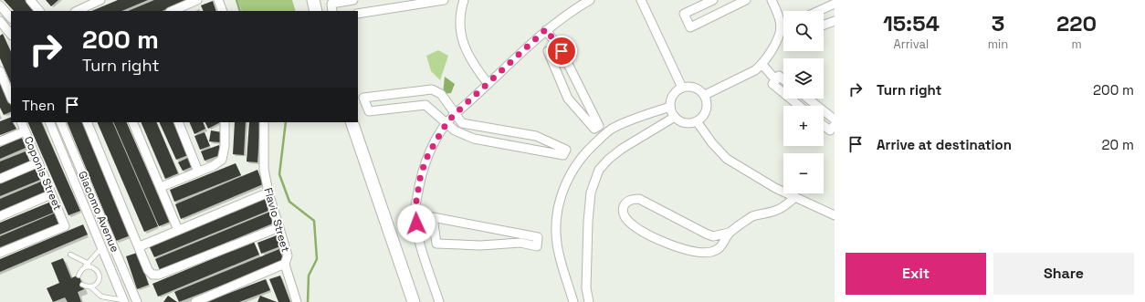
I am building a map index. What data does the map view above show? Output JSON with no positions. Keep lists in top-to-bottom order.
{
  "streets": {
    "street": ["Coponis Street", "Giacomo Avenue", "Flavio Street"]
  },
  "page": {
    "eta": [
      "15:54",
      "Arrival",
      "3",
      "min",
      "220",
      "m"
    ],
    "map_buttons": ["+", "−"],
    "turn": ["200 m", "Turn right"],
    "list": [
      {
        "name": "Turn right",
        "value": "200 m"
      },
      {
        "name": "Arrive at destination",
        "value": "20 m"
      }
    ],
    "then": "Then",
    "buttons": ["Exit", "Share"]
  }
}
